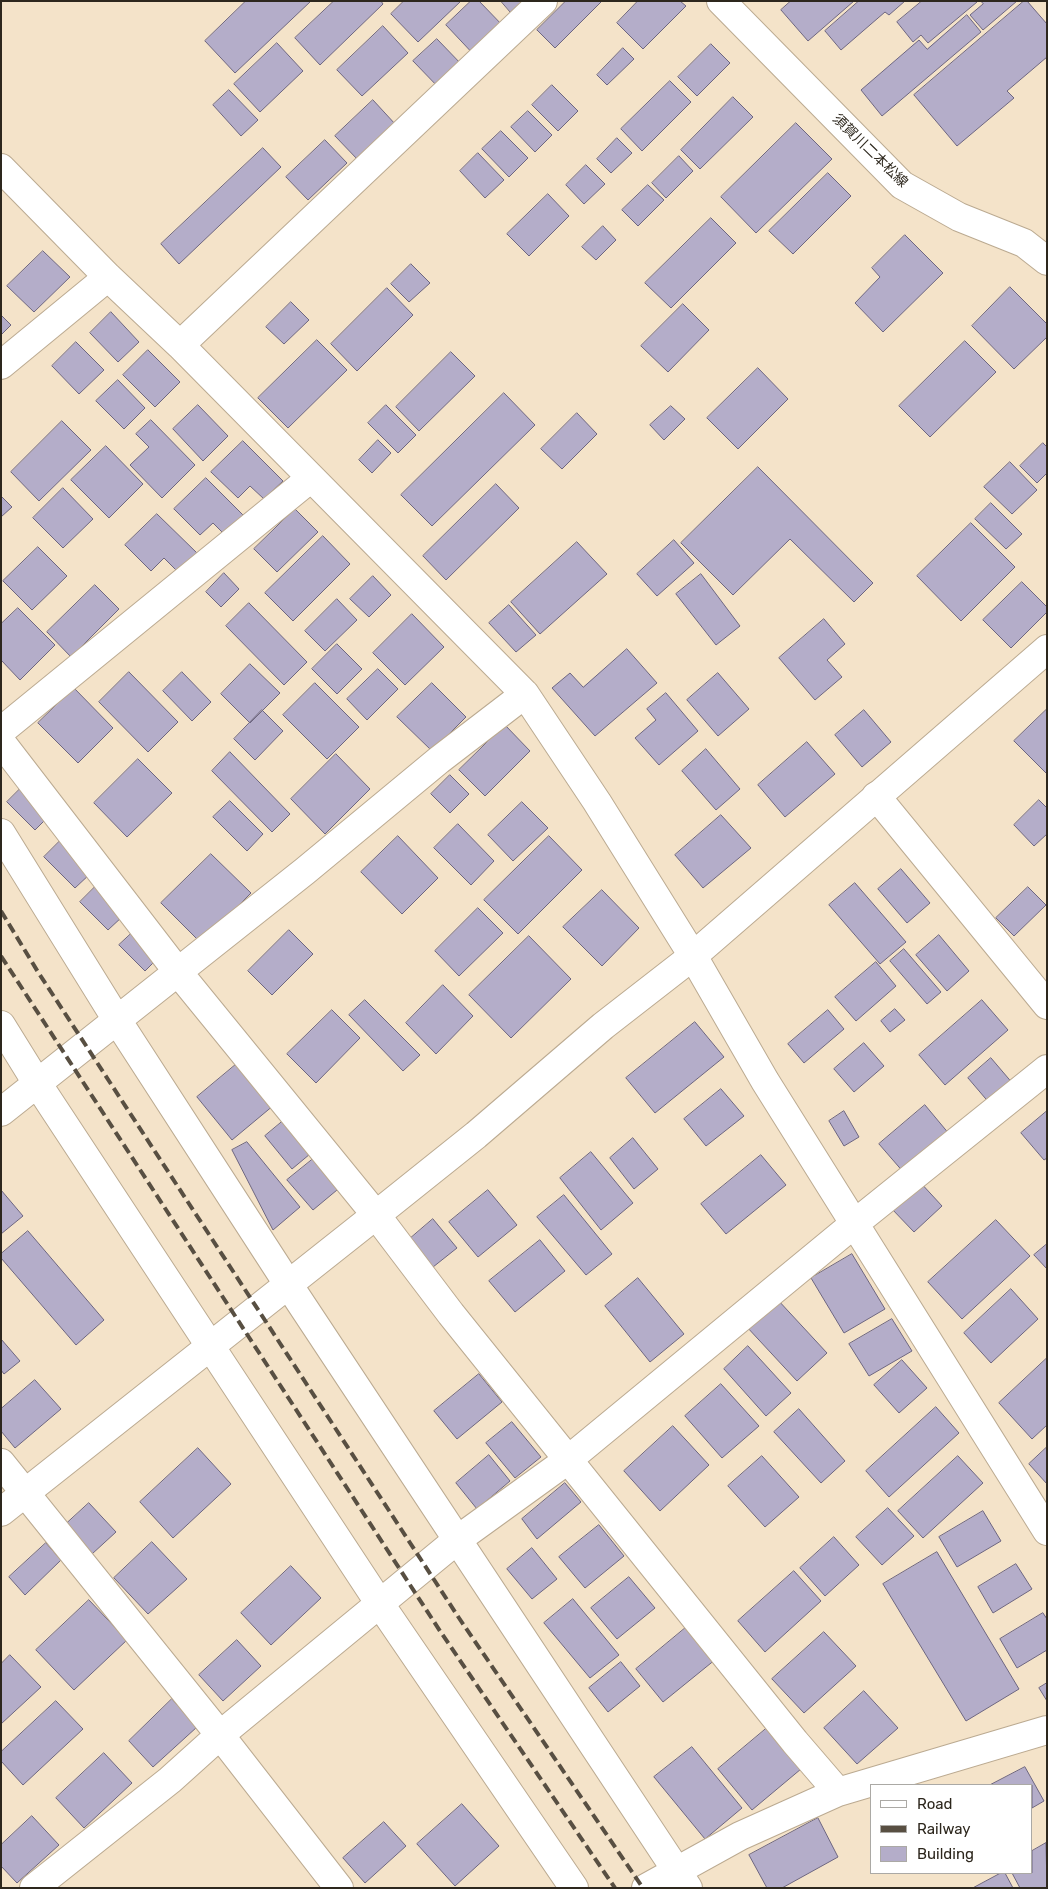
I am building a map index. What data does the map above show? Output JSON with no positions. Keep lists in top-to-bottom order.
{
  "streets": {
    "street": ["須賀川二本松線"]
  },
  "legend": ["Road", "Railway", "Building"]
}
